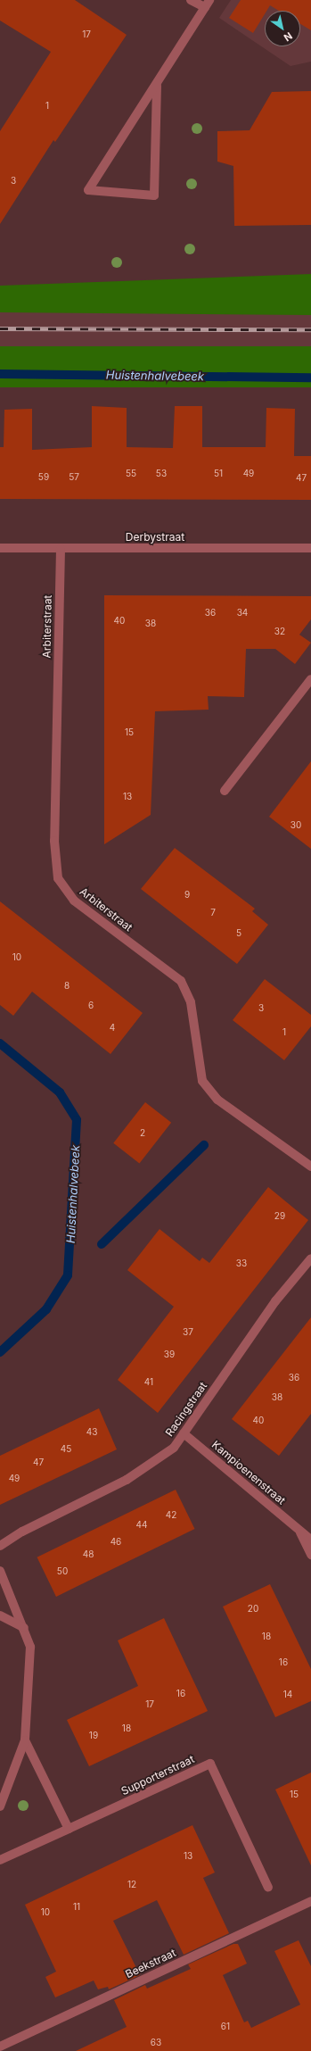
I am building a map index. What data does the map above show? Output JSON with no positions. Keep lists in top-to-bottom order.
{
  "streets": {
    "street": [
      "Derbystraat",
      "Arbiterstraat",
      "Racingstraat",
      "Kampioenenstraat",
      "Supporterstraat",
      "Beekstraat"
    ]
  },
  "crossings": [
    ["Derbystraat", "Arbiterstraat"],
    ["Racingstraat", "Kampioenenstraat"]
  ],
  "water": ["Huistenhalvebeek"],
  "house_numbers": [
    "17",
    "1",
    "3",
    "55",
    "53",
    "51",
    "49",
    "59",
    "57",
    "47",
    "36",
    "34",
    "40",
    "38",
    "32",
    "15",
    "13",
    "30",
    "9",
    "7",
    "5",
    "10",
    "8",
    "6",
    "3",
    "4",
    "1",
    "2",
    "29",
    "33",
    "37",
    "39",
    "36",
    "41",
    "38",
    "40",
    "43",
    "45",
    "47",
    "49",
    "42",
    "44",
    "46",
    "48",
    "50",
    "20",
    "18",
    "16",
    "16",
    "14",
    "17",
    "18",
    "19",
    "15",
    "13",
    "12",
    "11",
    "10",
    "61",
    "63"
  ],
  "north": "bottom right"
}
